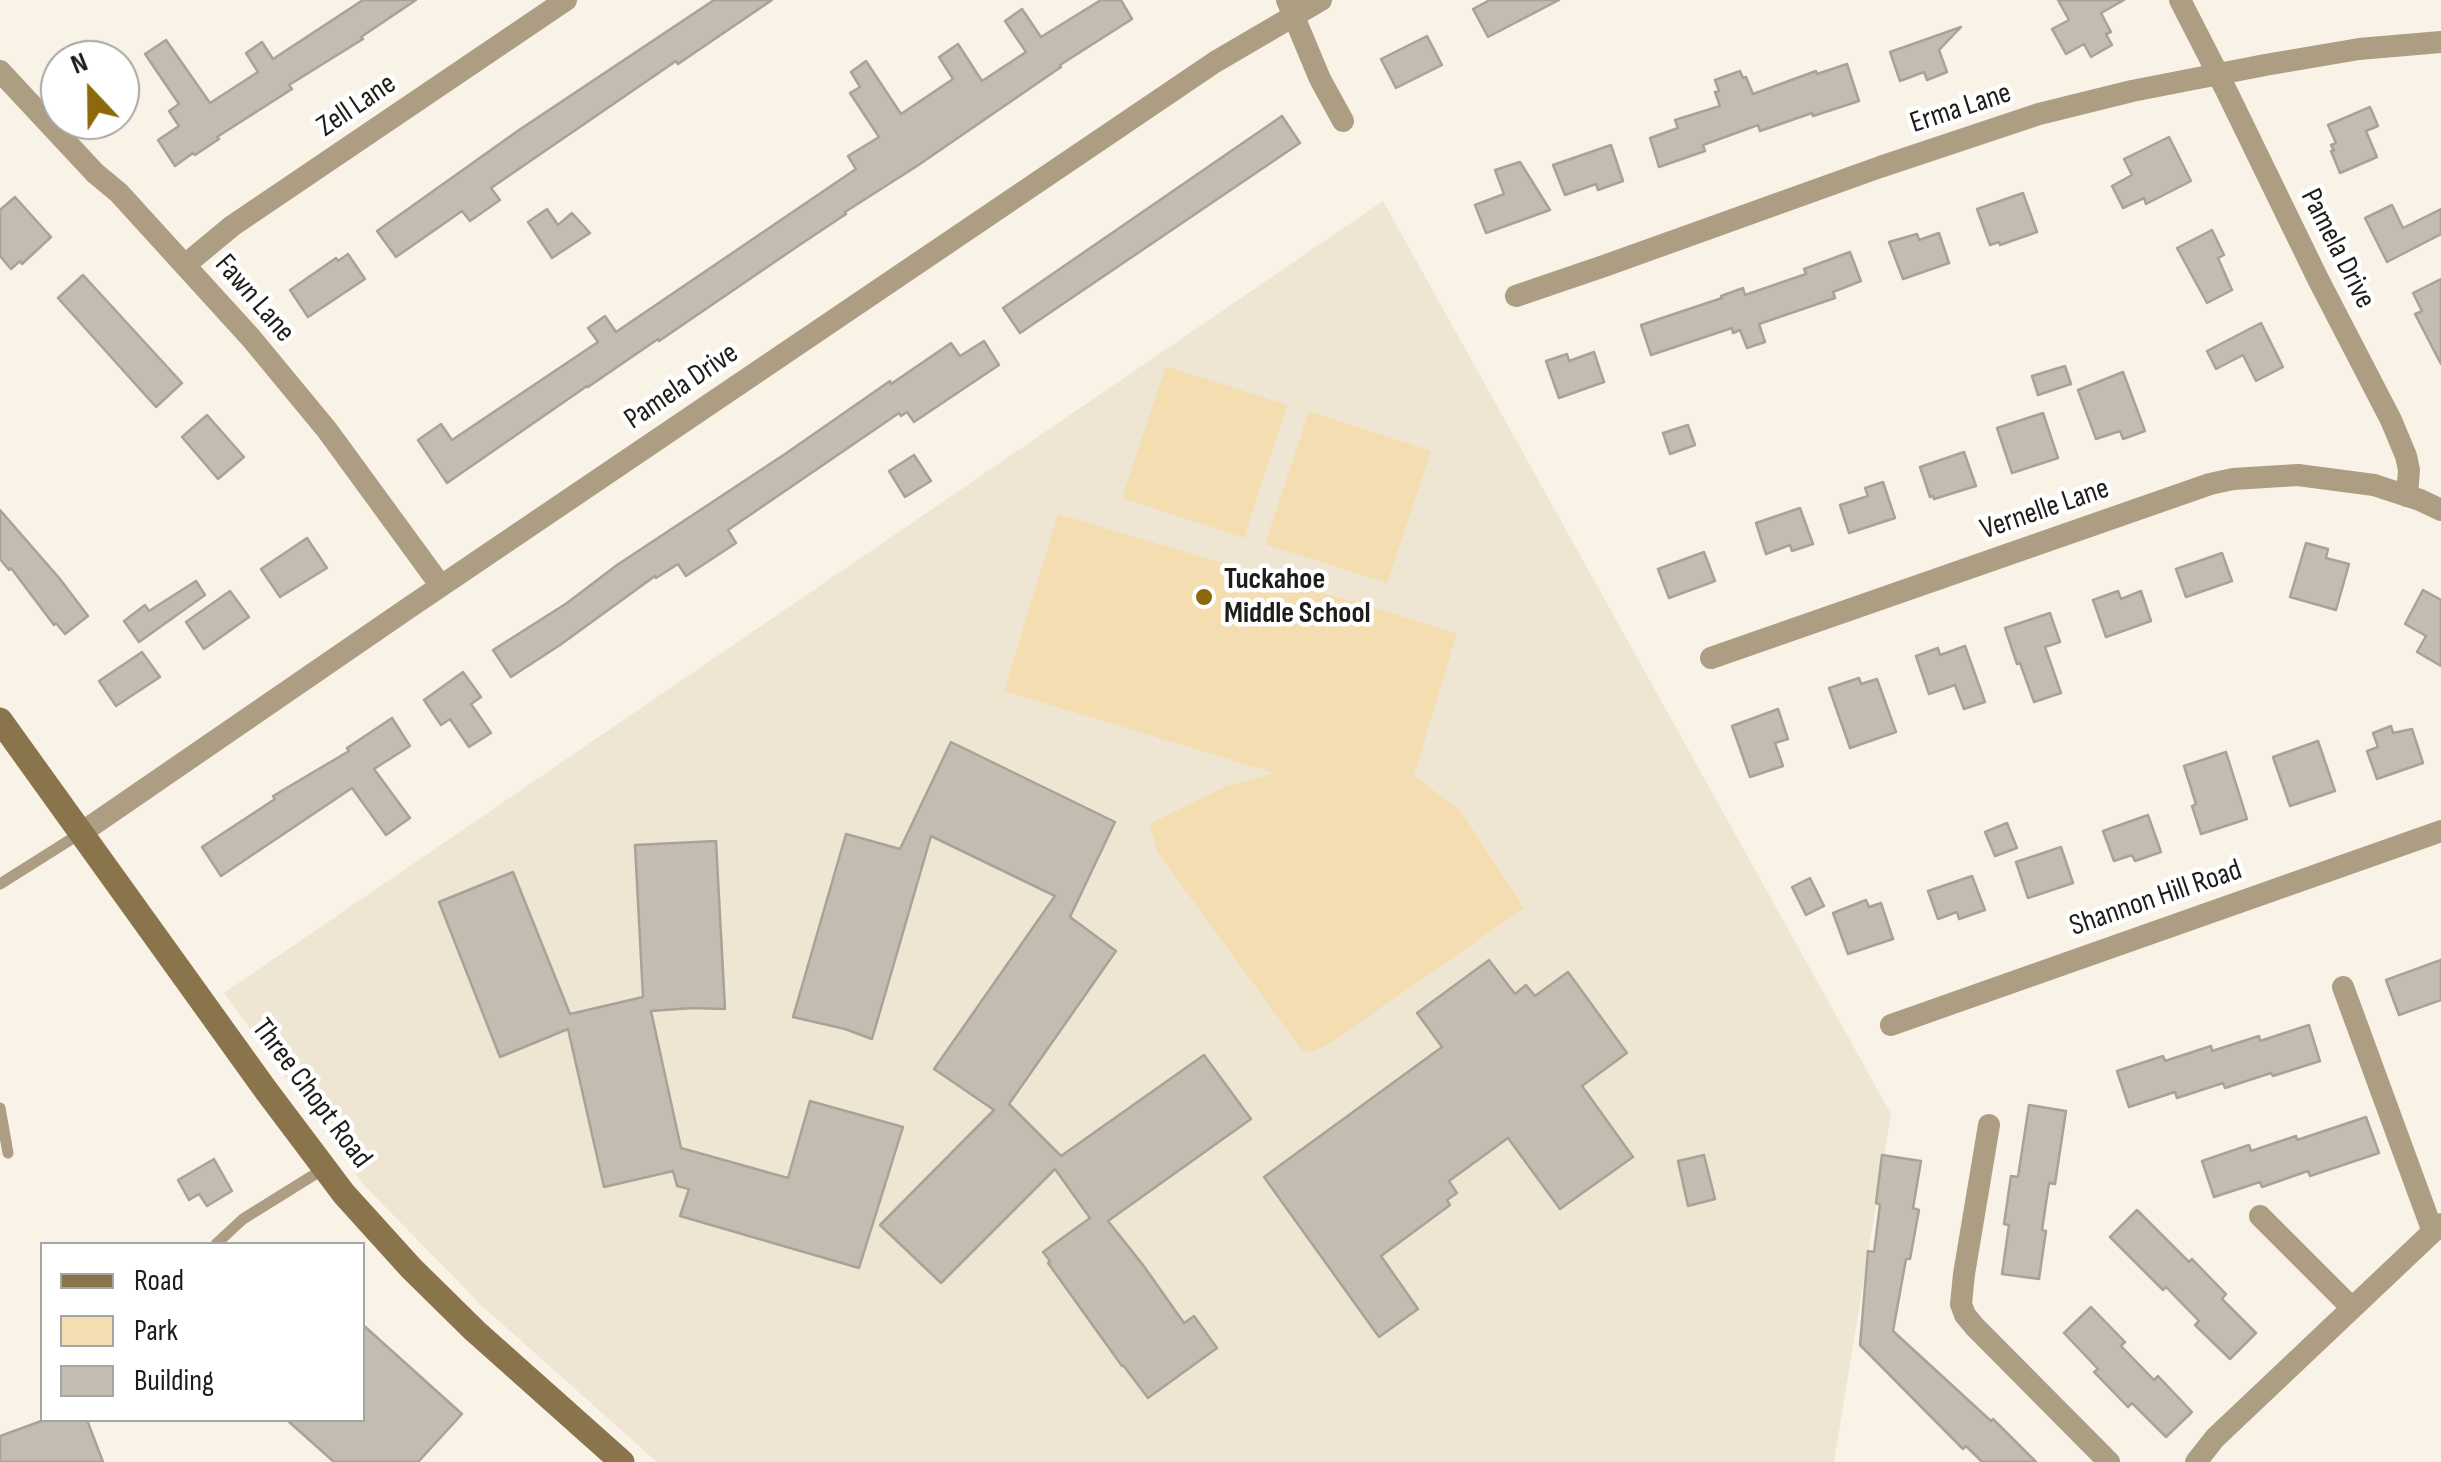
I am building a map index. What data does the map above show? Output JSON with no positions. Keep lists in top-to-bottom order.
{
  "streets": {
    "main road": ["Three Chopt Road"],
    "street": [
      "Zell Lane",
      "Erma Lane",
      "Pamela Drive",
      "Fawn Lane",
      "Vernelle Lane",
      "Shannon Hill Road"
    ]
  },
  "crossings": [
    ["Zell Lane", "Fawn Lane"],
    ["Erma Lane", "Pamela Drive"],
    ["Pamela Drive", "Fawn Lane"],
    ["Pamela Drive", "Vernelle Lane"],
    ["Pamela Drive", "Three Chopt Road"]
  ],
  "places": ["Tuckahoe Middle School"],
  "legend": ["Road", "Park", "Building"],
  "north": "top"
}
